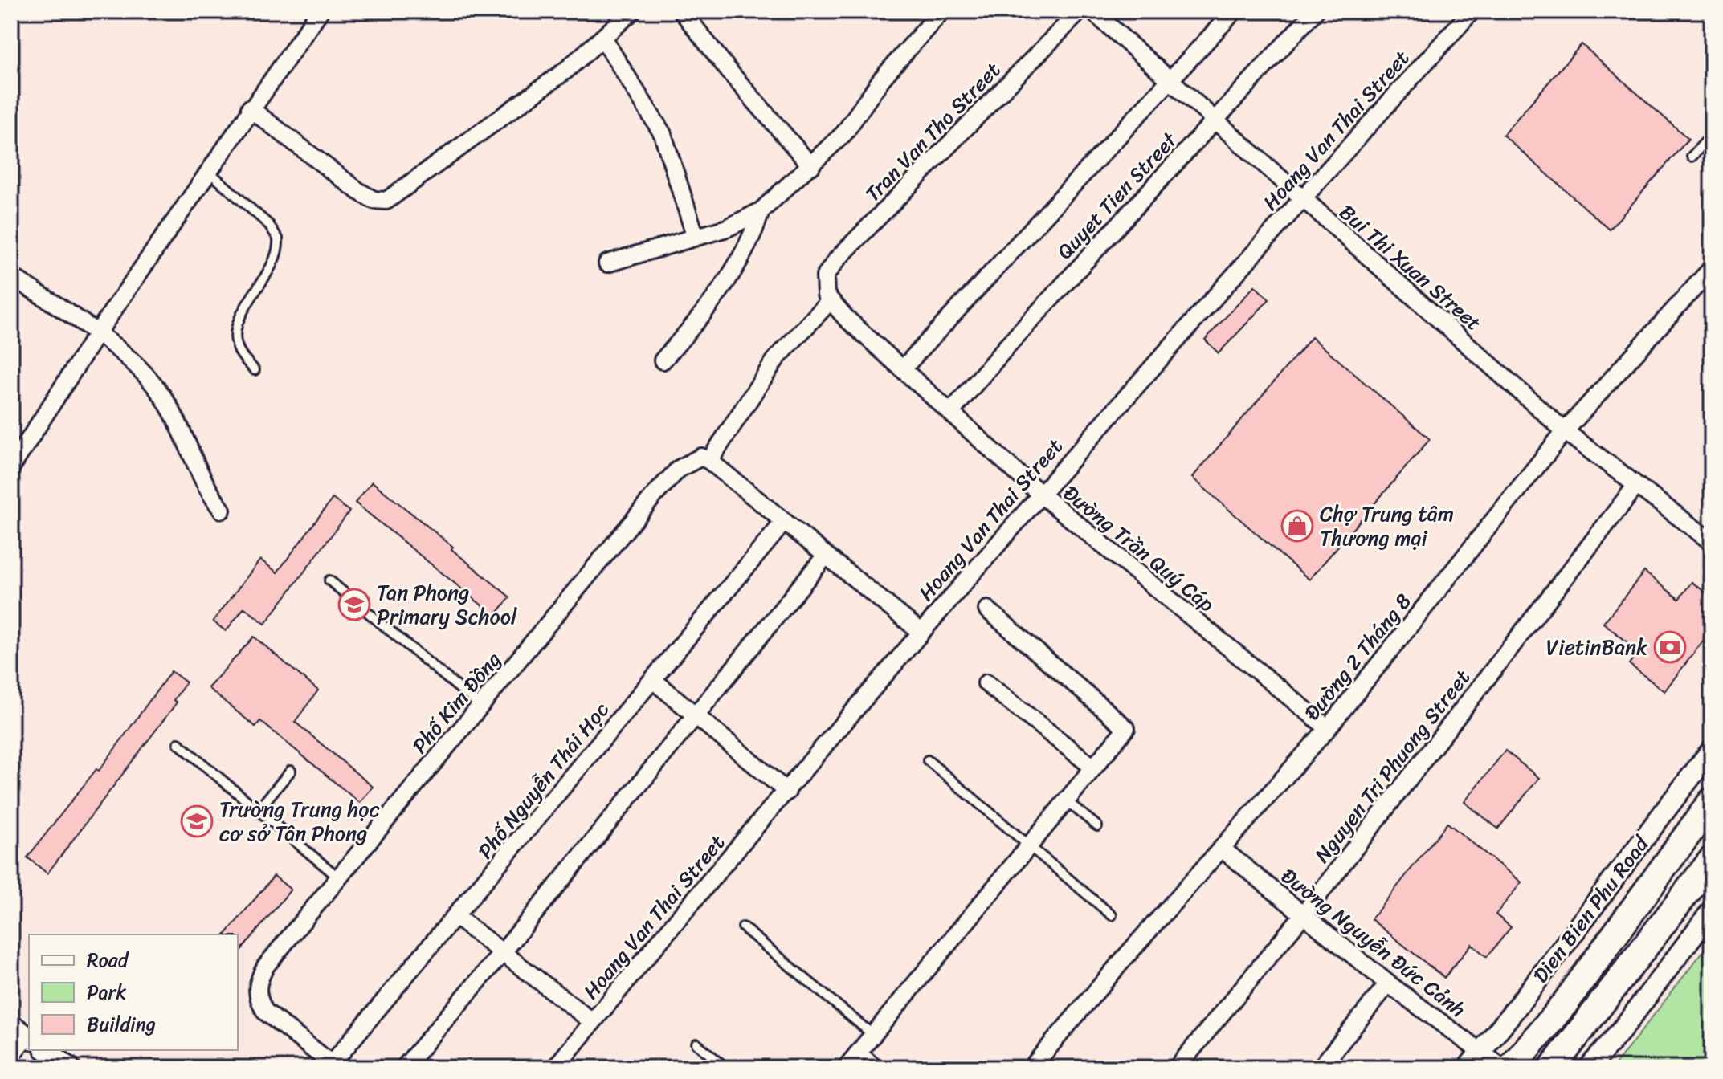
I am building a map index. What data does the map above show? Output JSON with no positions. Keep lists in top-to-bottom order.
{
  "streets": {
    "highway": ["Dien Bien Phu Road"],
    "street": [
      "Hoang Van Thai Street",
      "Tran Van Tho Street",
      "Quyet Tien Street",
      "Bui Thi Xuan Street",
      "Đường Trần Quý Cáp",
      "Đường 2 Tháng 8",
      "Phố Kim Đồng",
      "Nguyen Tri Phuong Street",
      "Phố Nguyễn Thái Học",
      "Đường Nguyễn Đức Cảnh"
    ]
  },
  "crossings": [
    ["Hoang Van Thai Street", "Bui Thi Xuan Street"],
    ["Hoang Van Thai Street", "Đường Trần Quý Cáp"],
    ["Tran Van Tho Street", "Đường Trần Quý Cáp"],
    ["Quyet Tien Street", "Bui Thi Xuan Street"],
    ["Quyet Tien Street", "Đường Trần Quý Cáp"],
    ["Bui Thi Xuan Street", "Đường 2 Tháng 8"],
    ["Bui Thi Xuan Street", "Nguyen Tri Phuong Street"],
    ["Đường Trần Quý Cáp", "Đường 2 Tháng 8"],
    ["Đường 2 Tháng 8", "Đường Nguyễn Đức Cảnh"],
    ["Phố Kim Đồng", "Phố Nguyễn Thái Học"],
    ["Nguyen Tri Phuong Street", "Đường Nguyễn Đức Cảnh"],
    ["Dien Bien Phu Road", "Đường Nguyễn Đức Cảnh"]
  ],
  "places": {
    "shop": ["Chợ Trung tâm Thương mại"],
    "school or university": ["Tan Phong Primary School", "Trường Trung học cơ sở Tân Phong"],
    "bank": ["VietinBank"]
  },
  "legend": ["Road", "Park", "Building"]
}
